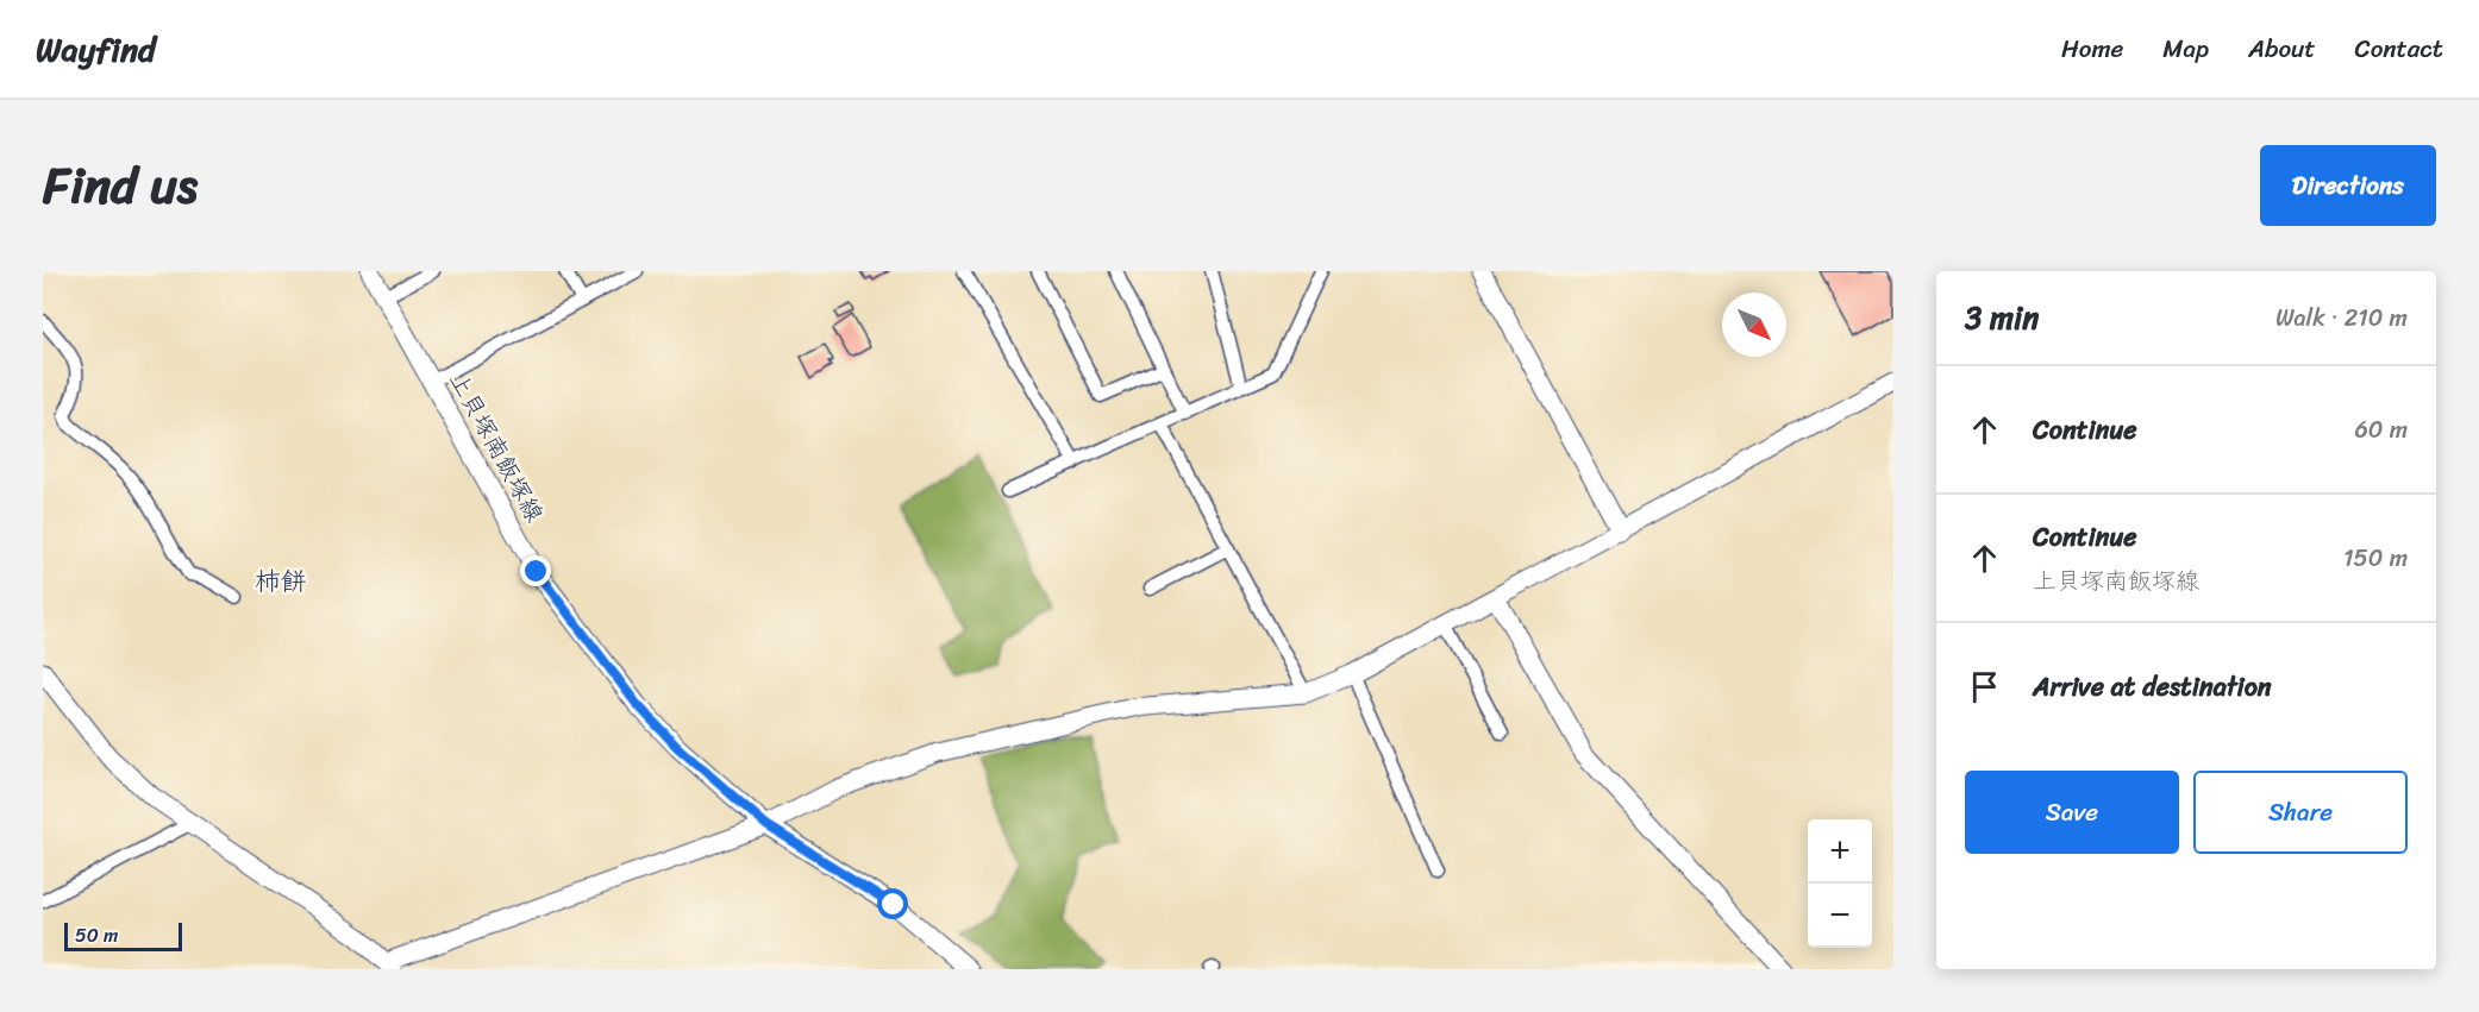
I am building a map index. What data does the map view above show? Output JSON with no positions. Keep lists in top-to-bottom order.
{
  "streets": {
    "street": ["上貝塚南飯塚線"]
  },
  "districts": ["柿餅"],
  "scale_bar": "50 m",
  "north": "bottom right",
  "page": {
    "header": "Wayfind",
    "nav": [
      "Home",
      "Map",
      "About",
      "Contact"
    ],
    "title": "Find us",
    "buttons": [
      "Directions",
      ["Save", "Share"]
    ],
    "heading": ["3 min", "Walk · 210 m"],
    "list": [
      ["Continue", "60 m"],
      ["Continue", "上貝塚南飯塚線", "150 m"],
      "Arrive at destination"
    ],
    "map_buttons": ["+", "−"],
    "scale": "50 m"
  }
}
